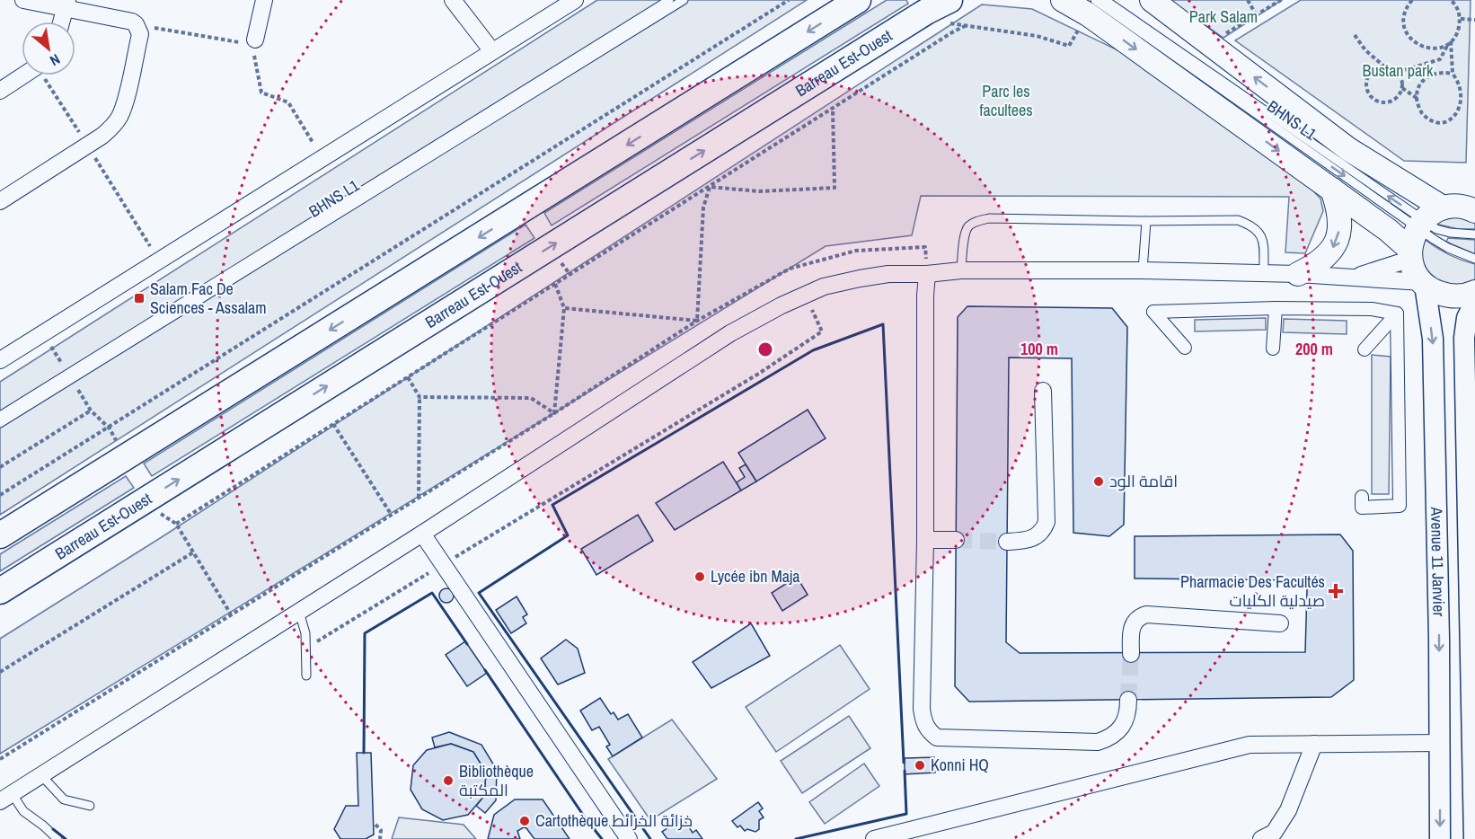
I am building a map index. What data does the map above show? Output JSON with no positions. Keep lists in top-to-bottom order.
{
  "streets": {
    "main road": ["Barreau Est-Ouest"],
    "street": ["Avenue 11 Janvier"],
    "lane": ["BHNS L1"]
  },
  "parks": ["Park Salam", "Bustan park", "Parc les facultees"],
  "places": {
    "transit": ["Salam Fac De Sciences - Assalam"],
    "other": [
      "اقامة الود",
      "Lycée ibn Maja",
      "Konni HQ",
      "Bibliothèque المكتبة",
      "Cartothèque خزائة الخرائط"
    ],
    "health": ["Pharmacie Des Facultés صيدلية الكليات"]
  },
  "north": "bottom right",
  "rings": ["100 m", "200 m"]
}
